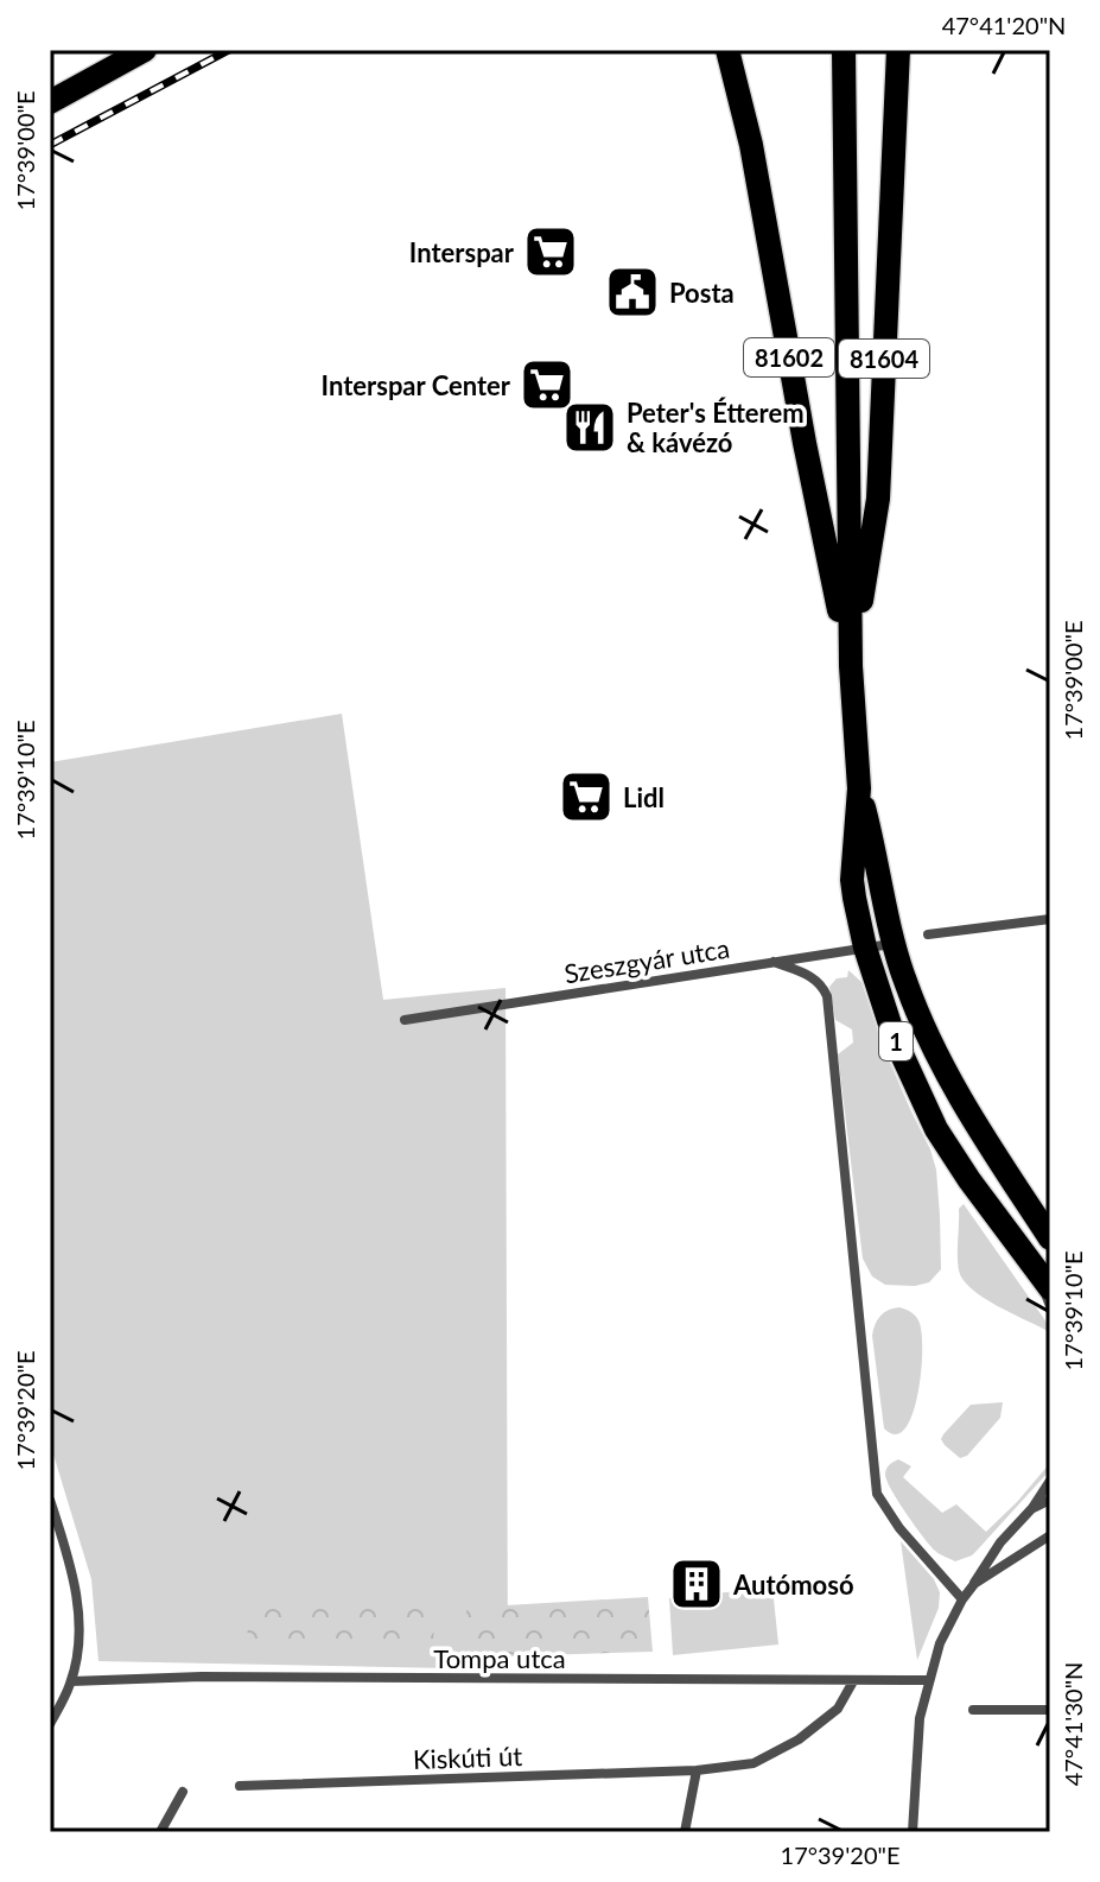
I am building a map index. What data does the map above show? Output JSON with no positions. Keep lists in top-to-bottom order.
{
  "streets": {
    "main road": ["81602", "81604", "1"],
    "street": ["Szeszgyár utca", "Tompa utca", "Kiskúti út"]
  },
  "crossings": [
    ["81602", "81604"],
    ["81602", "1"],
    ["81604", "1"],
    ["Szeszgyár utca", "1"],
    ["Tompa utca", "Kiskúti út"]
  ],
  "places": {
    "supermarket": ["Interspar", "Interspar Center", "Lidl"],
    "public building": ["Posta"],
    "restaurant": ["Peter's Étterem & kávézó"],
    "building": ["Autómosó"]
  },
  "coordinates": [
    "47°41'20\"N",
    "17°39'00\"E",
    "17°39'10\"E",
    "17°39'20\"E",
    "47°41'30\"N"
  ]
}
